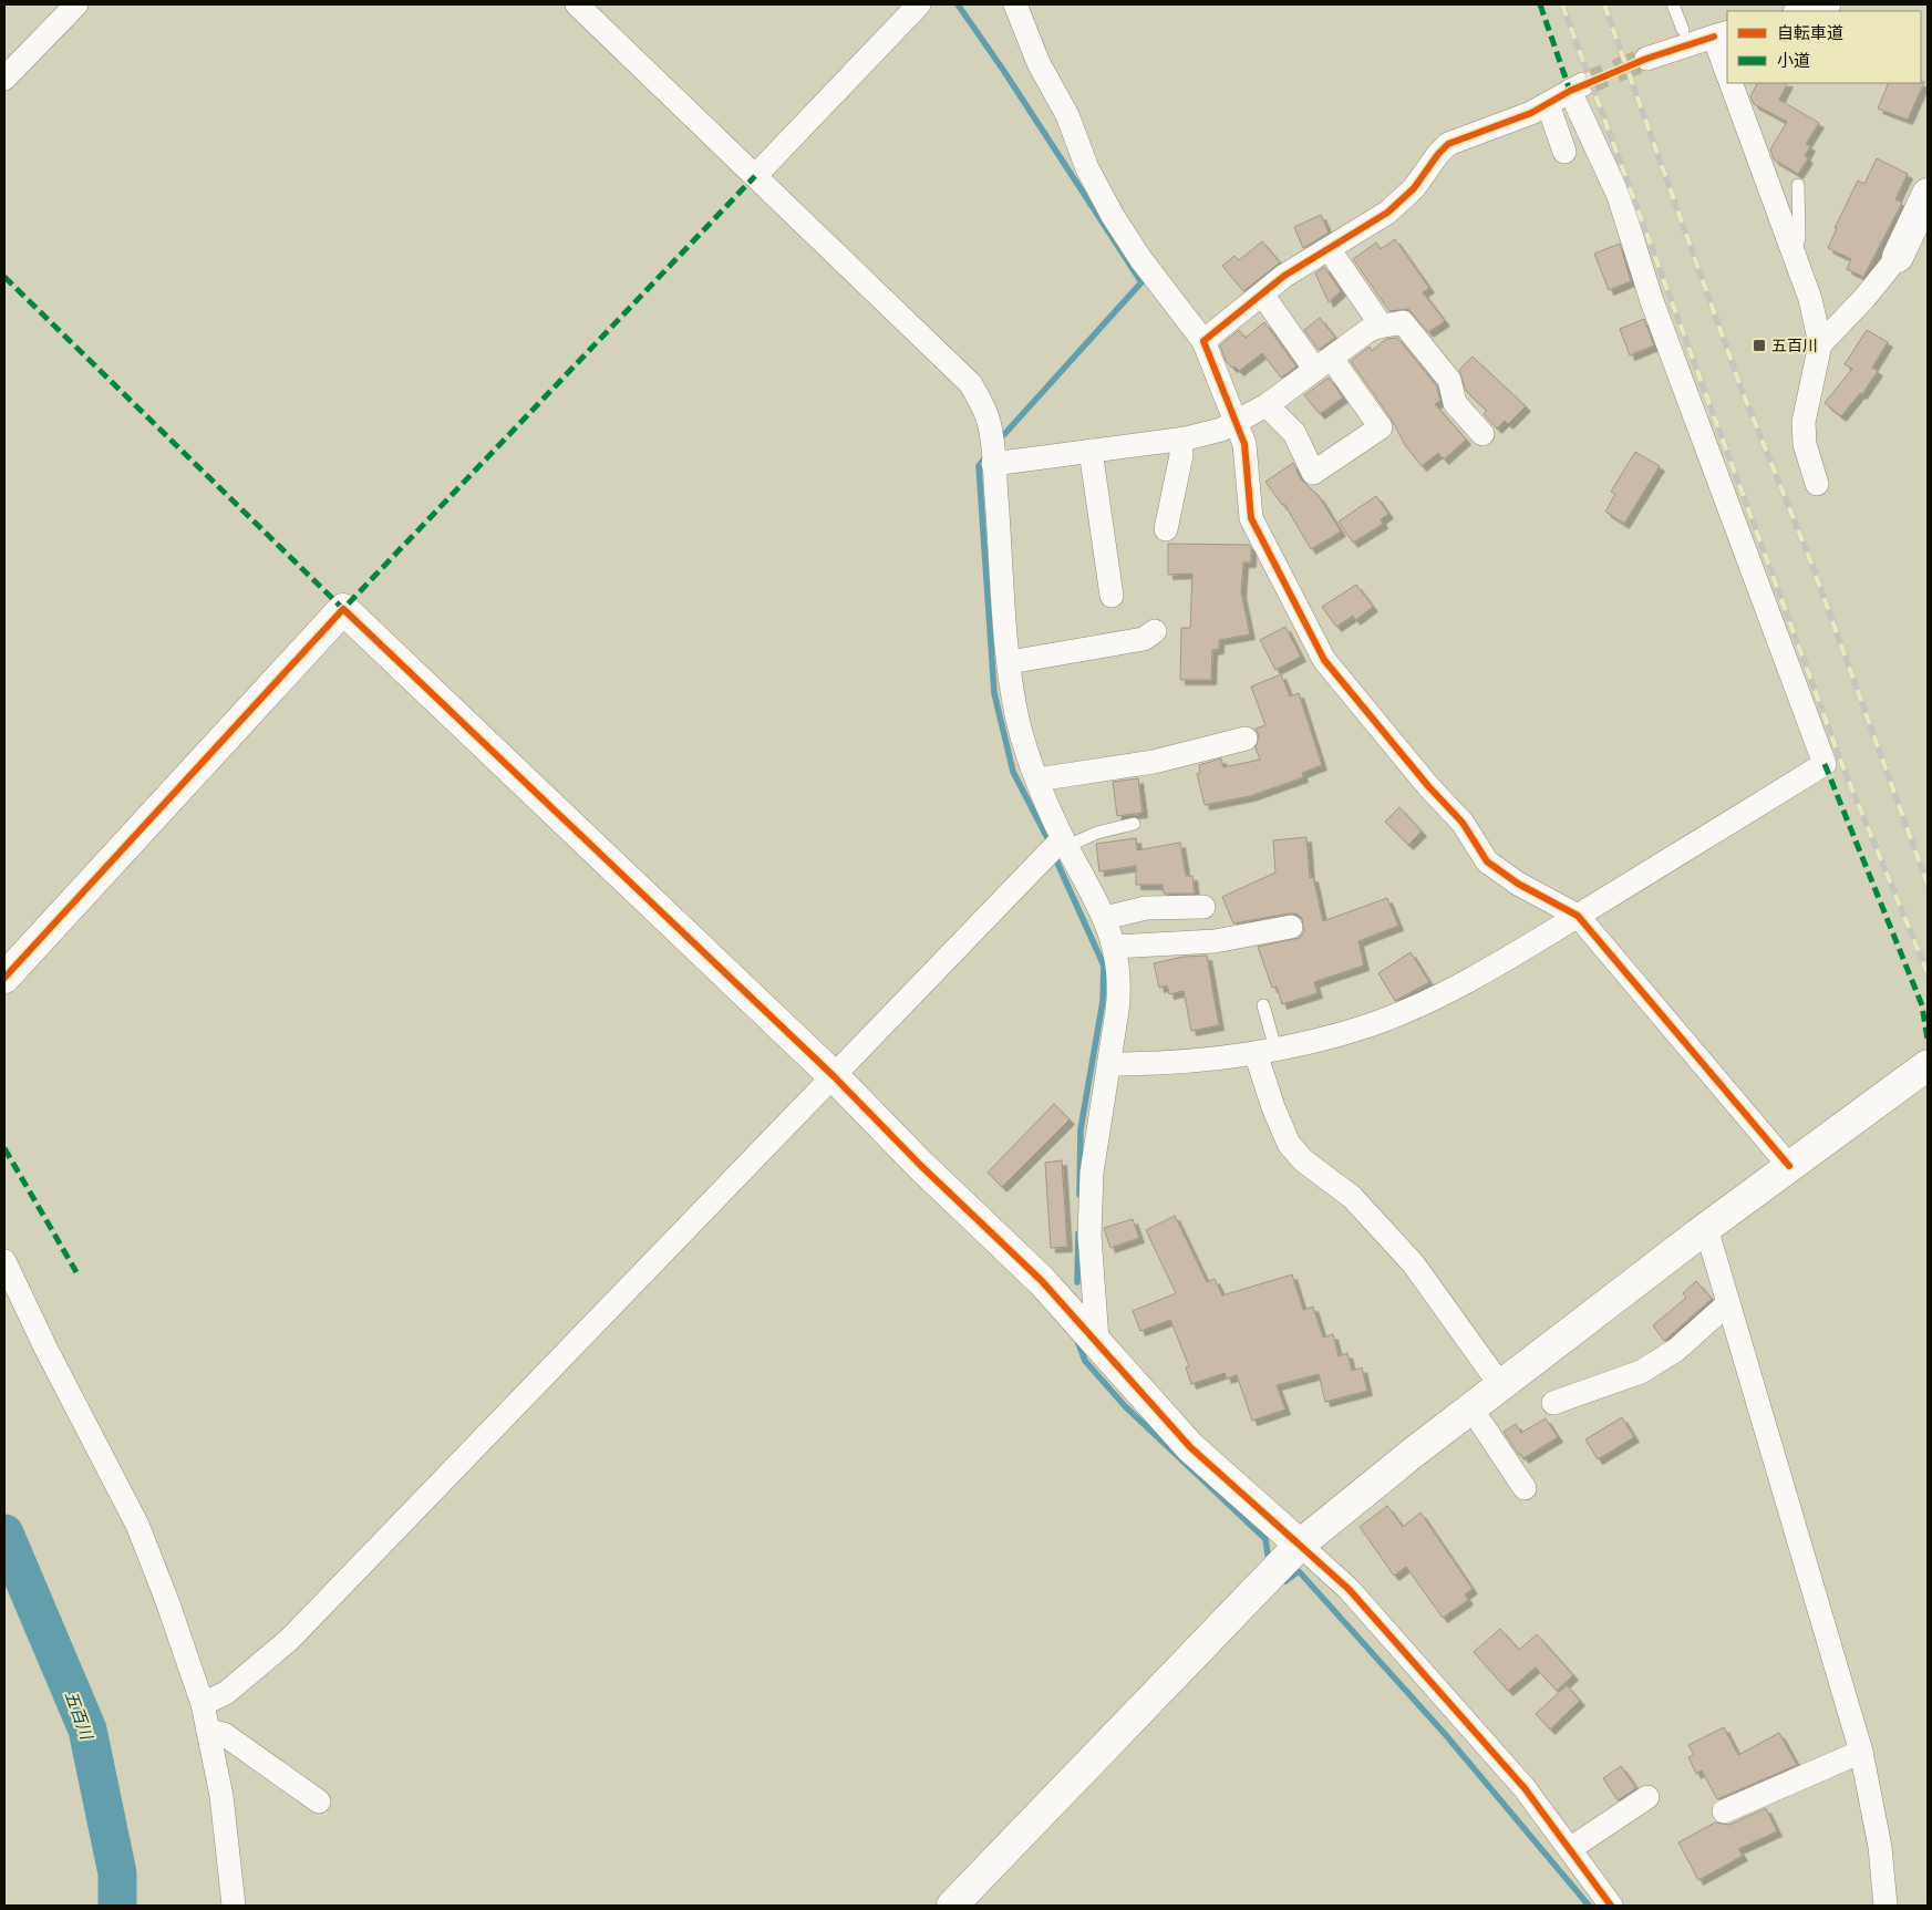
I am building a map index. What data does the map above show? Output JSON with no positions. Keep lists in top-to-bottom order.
{
  "water": ["五百川"],
  "places": {
    "transit": ["五百川"]
  },
  "legend": ["自転車道", "小道"]
}
